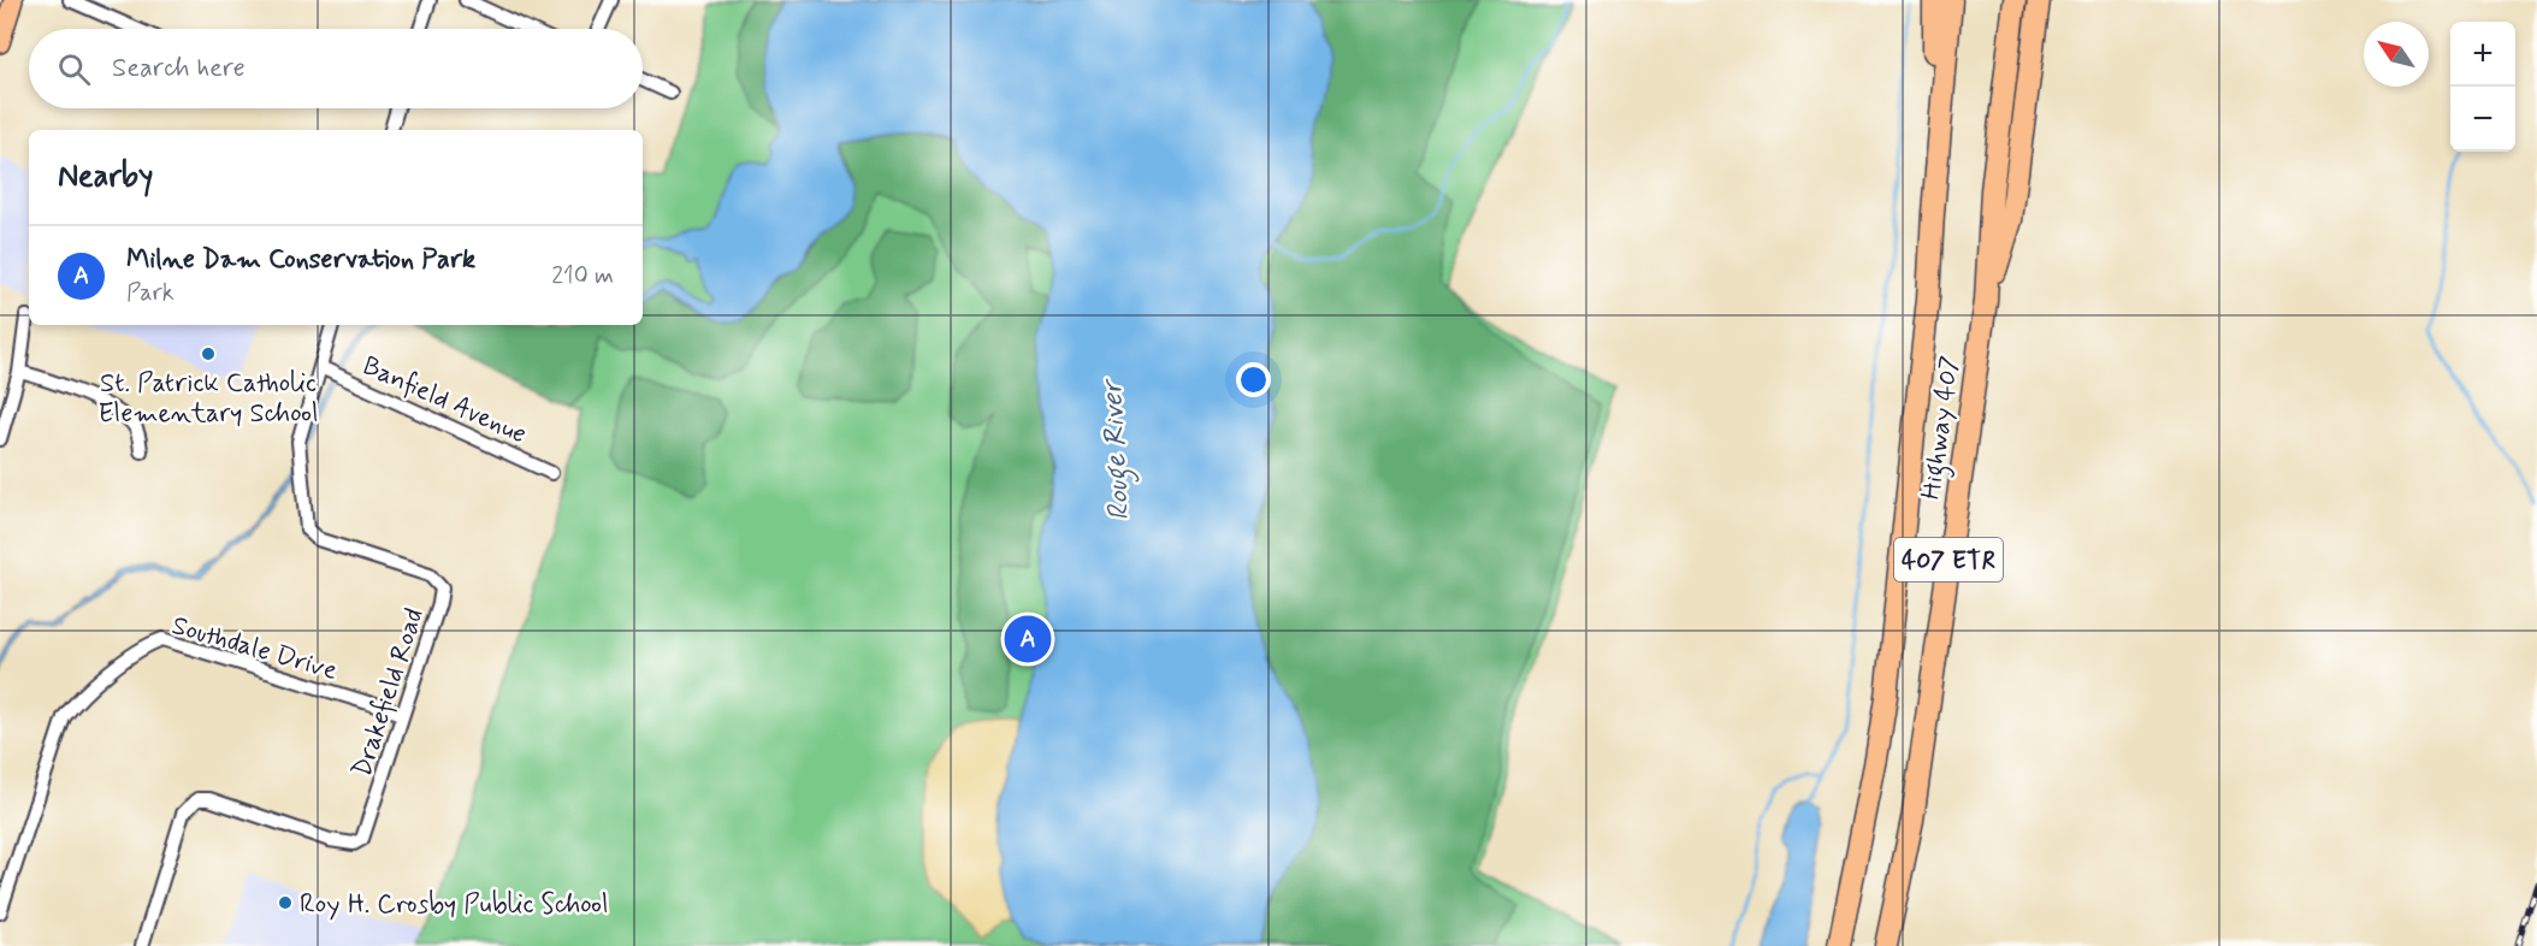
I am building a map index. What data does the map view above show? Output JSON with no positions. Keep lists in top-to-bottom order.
{
  "streets": {
    "highway": ["Highway 407", "407 ETR"],
    "street": ["Banfield Avenue", "Southdale Drive", "Drakefield Road"]
  },
  "crossings": [
    ["Banfield Avenue", "Drakefield Road"],
    ["Southdale Drive", "Drakefield Road"]
  ],
  "water": ["Rouge River"],
  "places": ["St. Patrick Catholic Elementary School", "Roy H. Crosby Public School"],
  "north": "top left",
  "page": {
    "map_buttons": ["+", "−"],
    "search": "Search here",
    "heading": "Nearby",
    "list": [
      {
        "mark": "A",
        "name": "Milne Dam Conservation Park",
        "note": "Park",
        "value": "210 m"
      }
    ],
    "pins": "A"
  }
}
